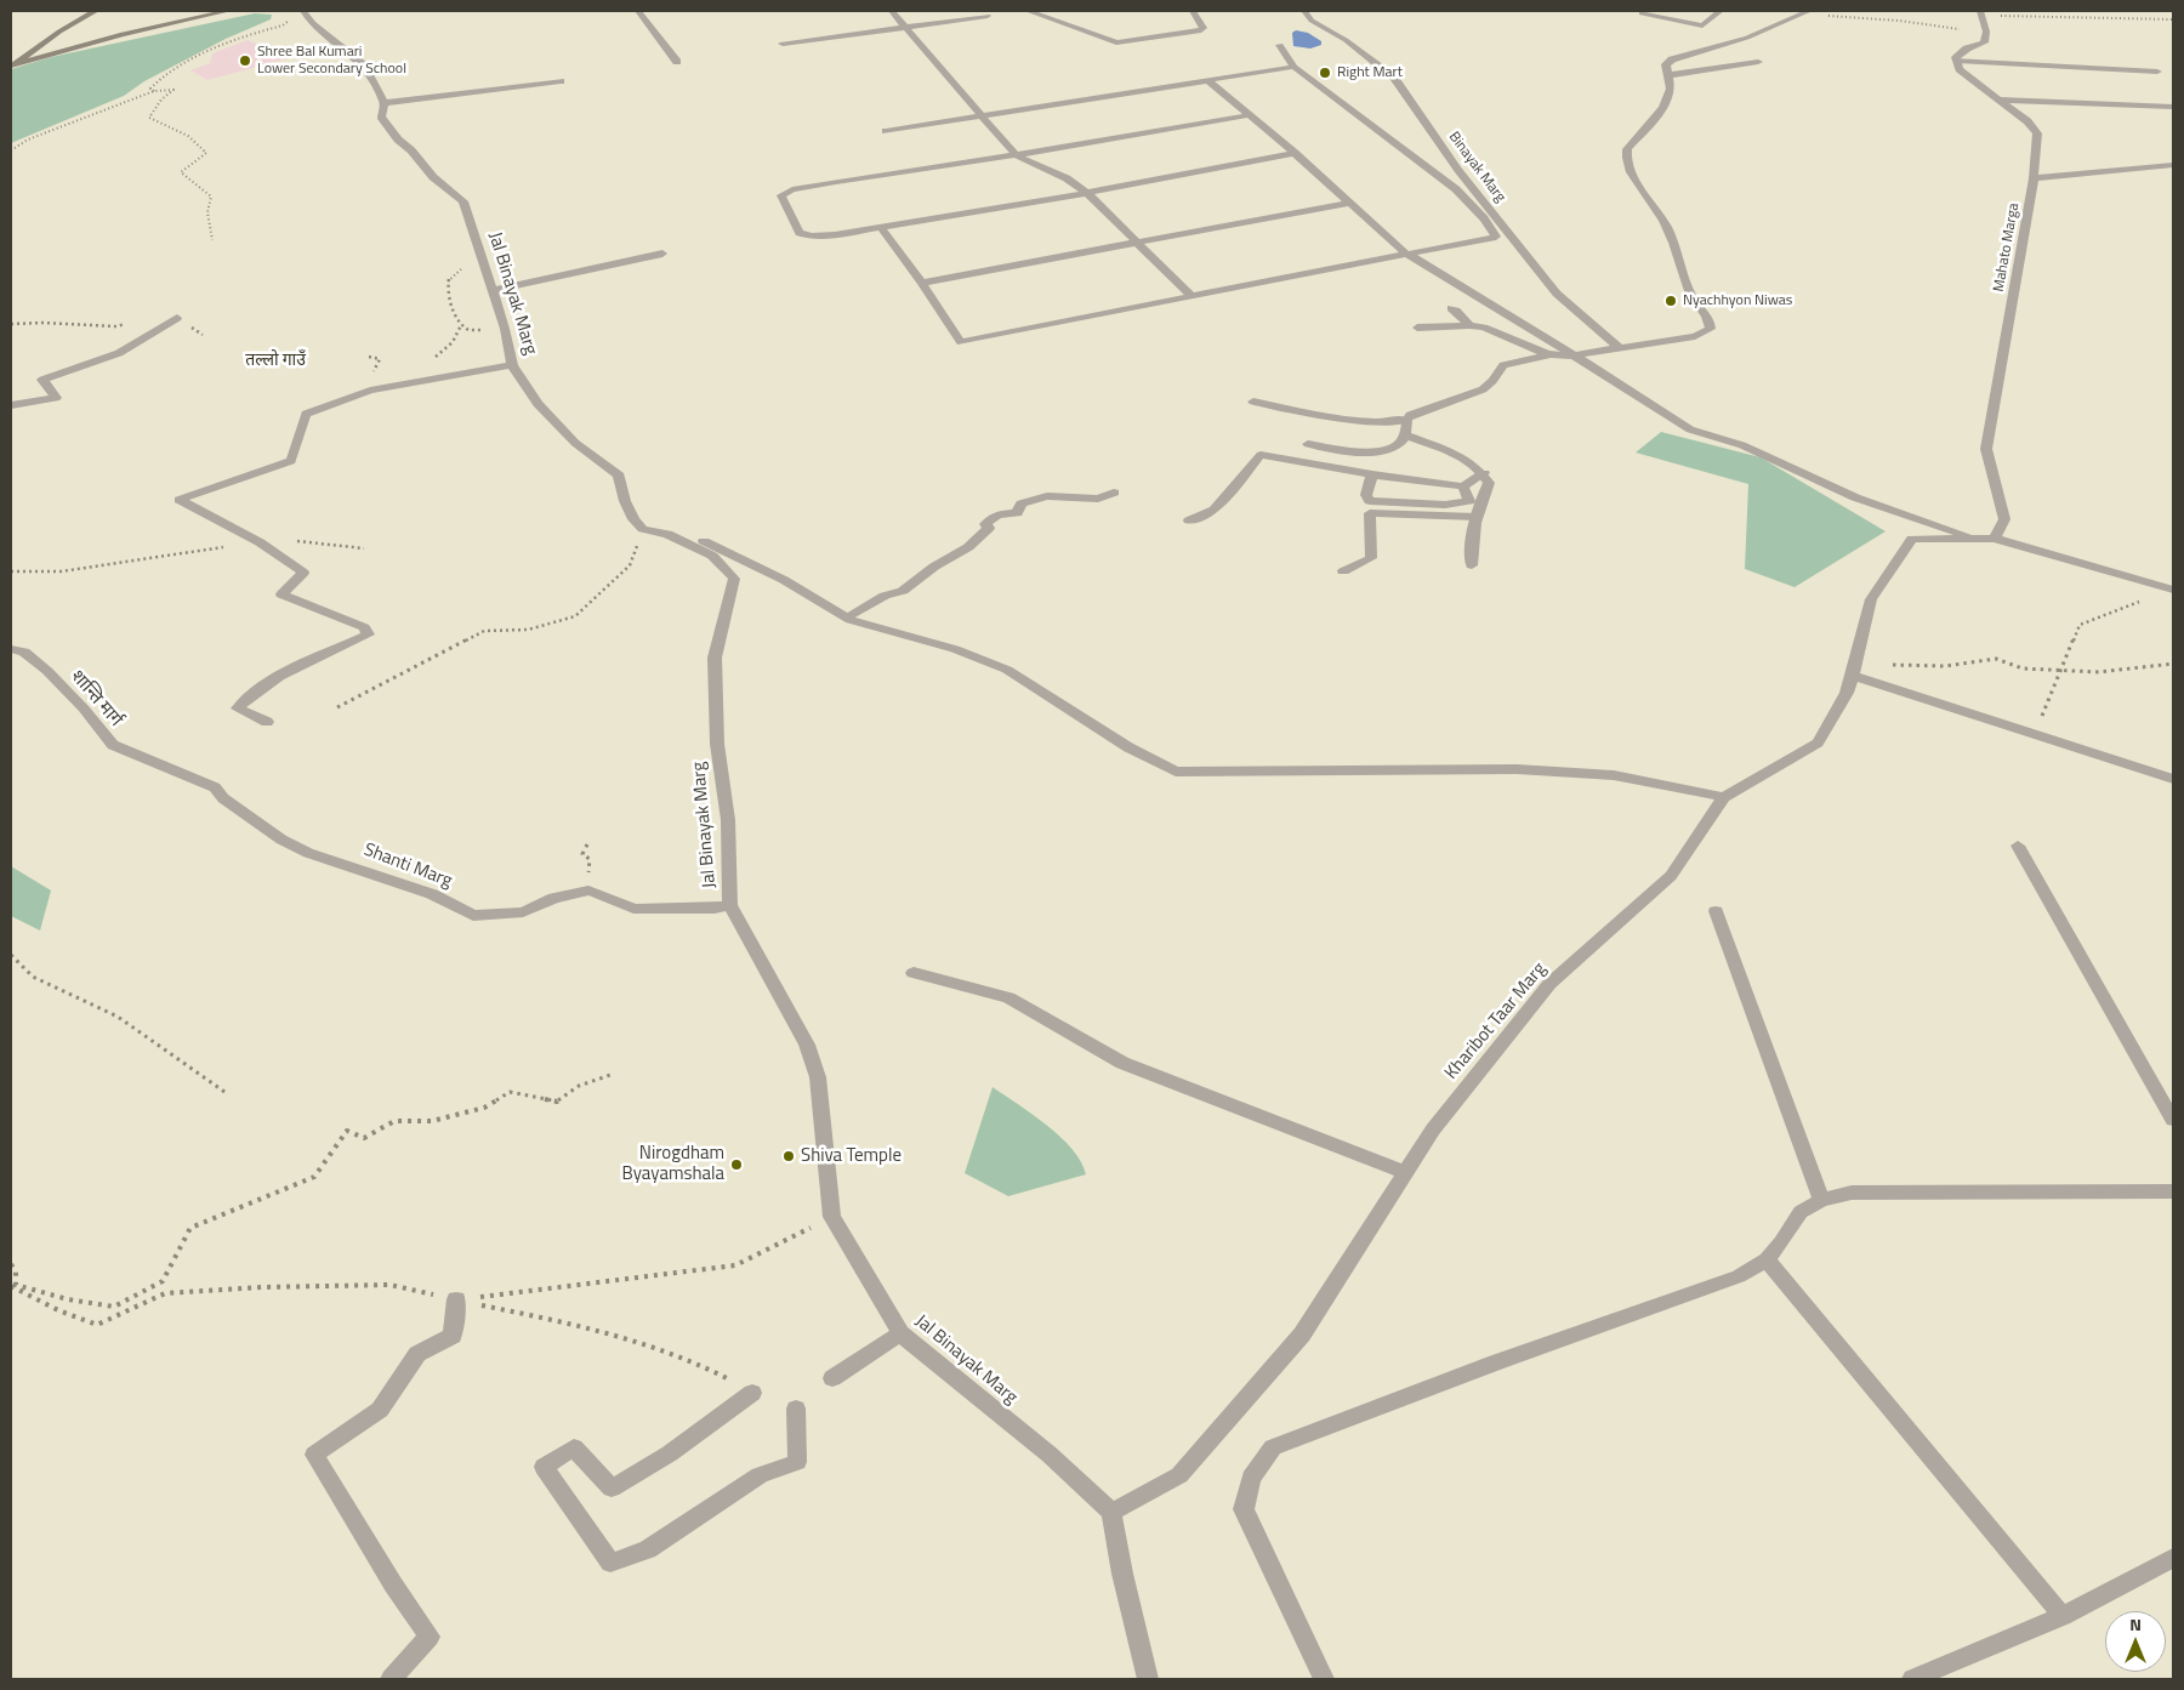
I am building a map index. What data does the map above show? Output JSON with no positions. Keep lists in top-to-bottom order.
{
  "streets": {
    "street": [
      "Binayak Marg",
      "Mahato Marga",
      "Jal Binayak Marg",
      "शान्ति मार्ग",
      "Shanti Marg",
      "Kharibot Taar Marg"
    ]
  },
  "crossings": [
    ["Mahato Marga", "Kharibot Taar Marg"],
    ["Jal Binayak Marg", "Kharibot Taar Marg"],
    ["शान्ति मार्ग", "Shanti Marg"]
  ],
  "districts": ["तल्लो गाउँ"],
  "places": [
    "Shree Bal Kumari Lower Secondary School",
    "Right Mart",
    "Nyachhyon Niwas",
    "Shiva Temple",
    "Nirogdham Byayamshala"
  ],
  "north": "top"
}
